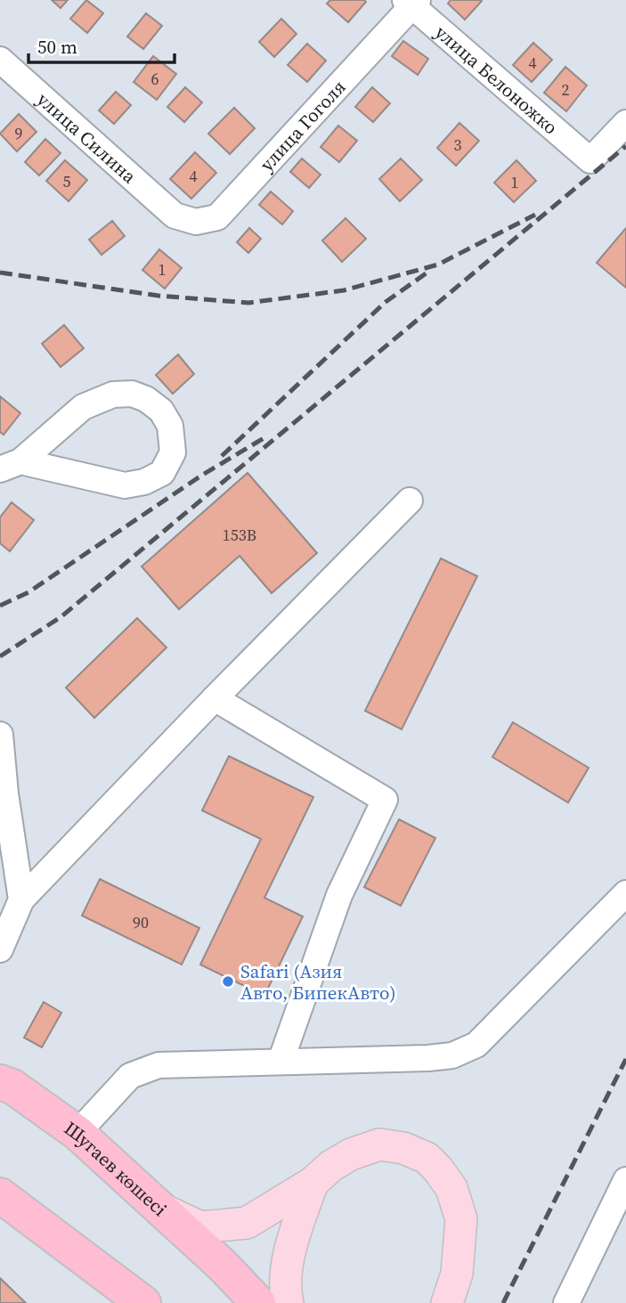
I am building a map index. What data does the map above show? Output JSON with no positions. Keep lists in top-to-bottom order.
{
  "streets": {
    "highway": ["Шугаев көшесі"],
    "street": ["улица Белоножко", "улица Гоголя", "улица Силина"]
  },
  "crossings": [
    ["улица Белоножко", "улица Гоголя"],
    ["улица Гоголя", "улица Силина"]
  ],
  "places": ["Safari (Азия Авто, БипекАвто)"],
  "house_numbers": [
    "4",
    "6",
    "2",
    "9",
    "3",
    "4",
    "5",
    "1",
    "1",
    "153В",
    "90"
  ],
  "scale_bar": "50 m"
}
